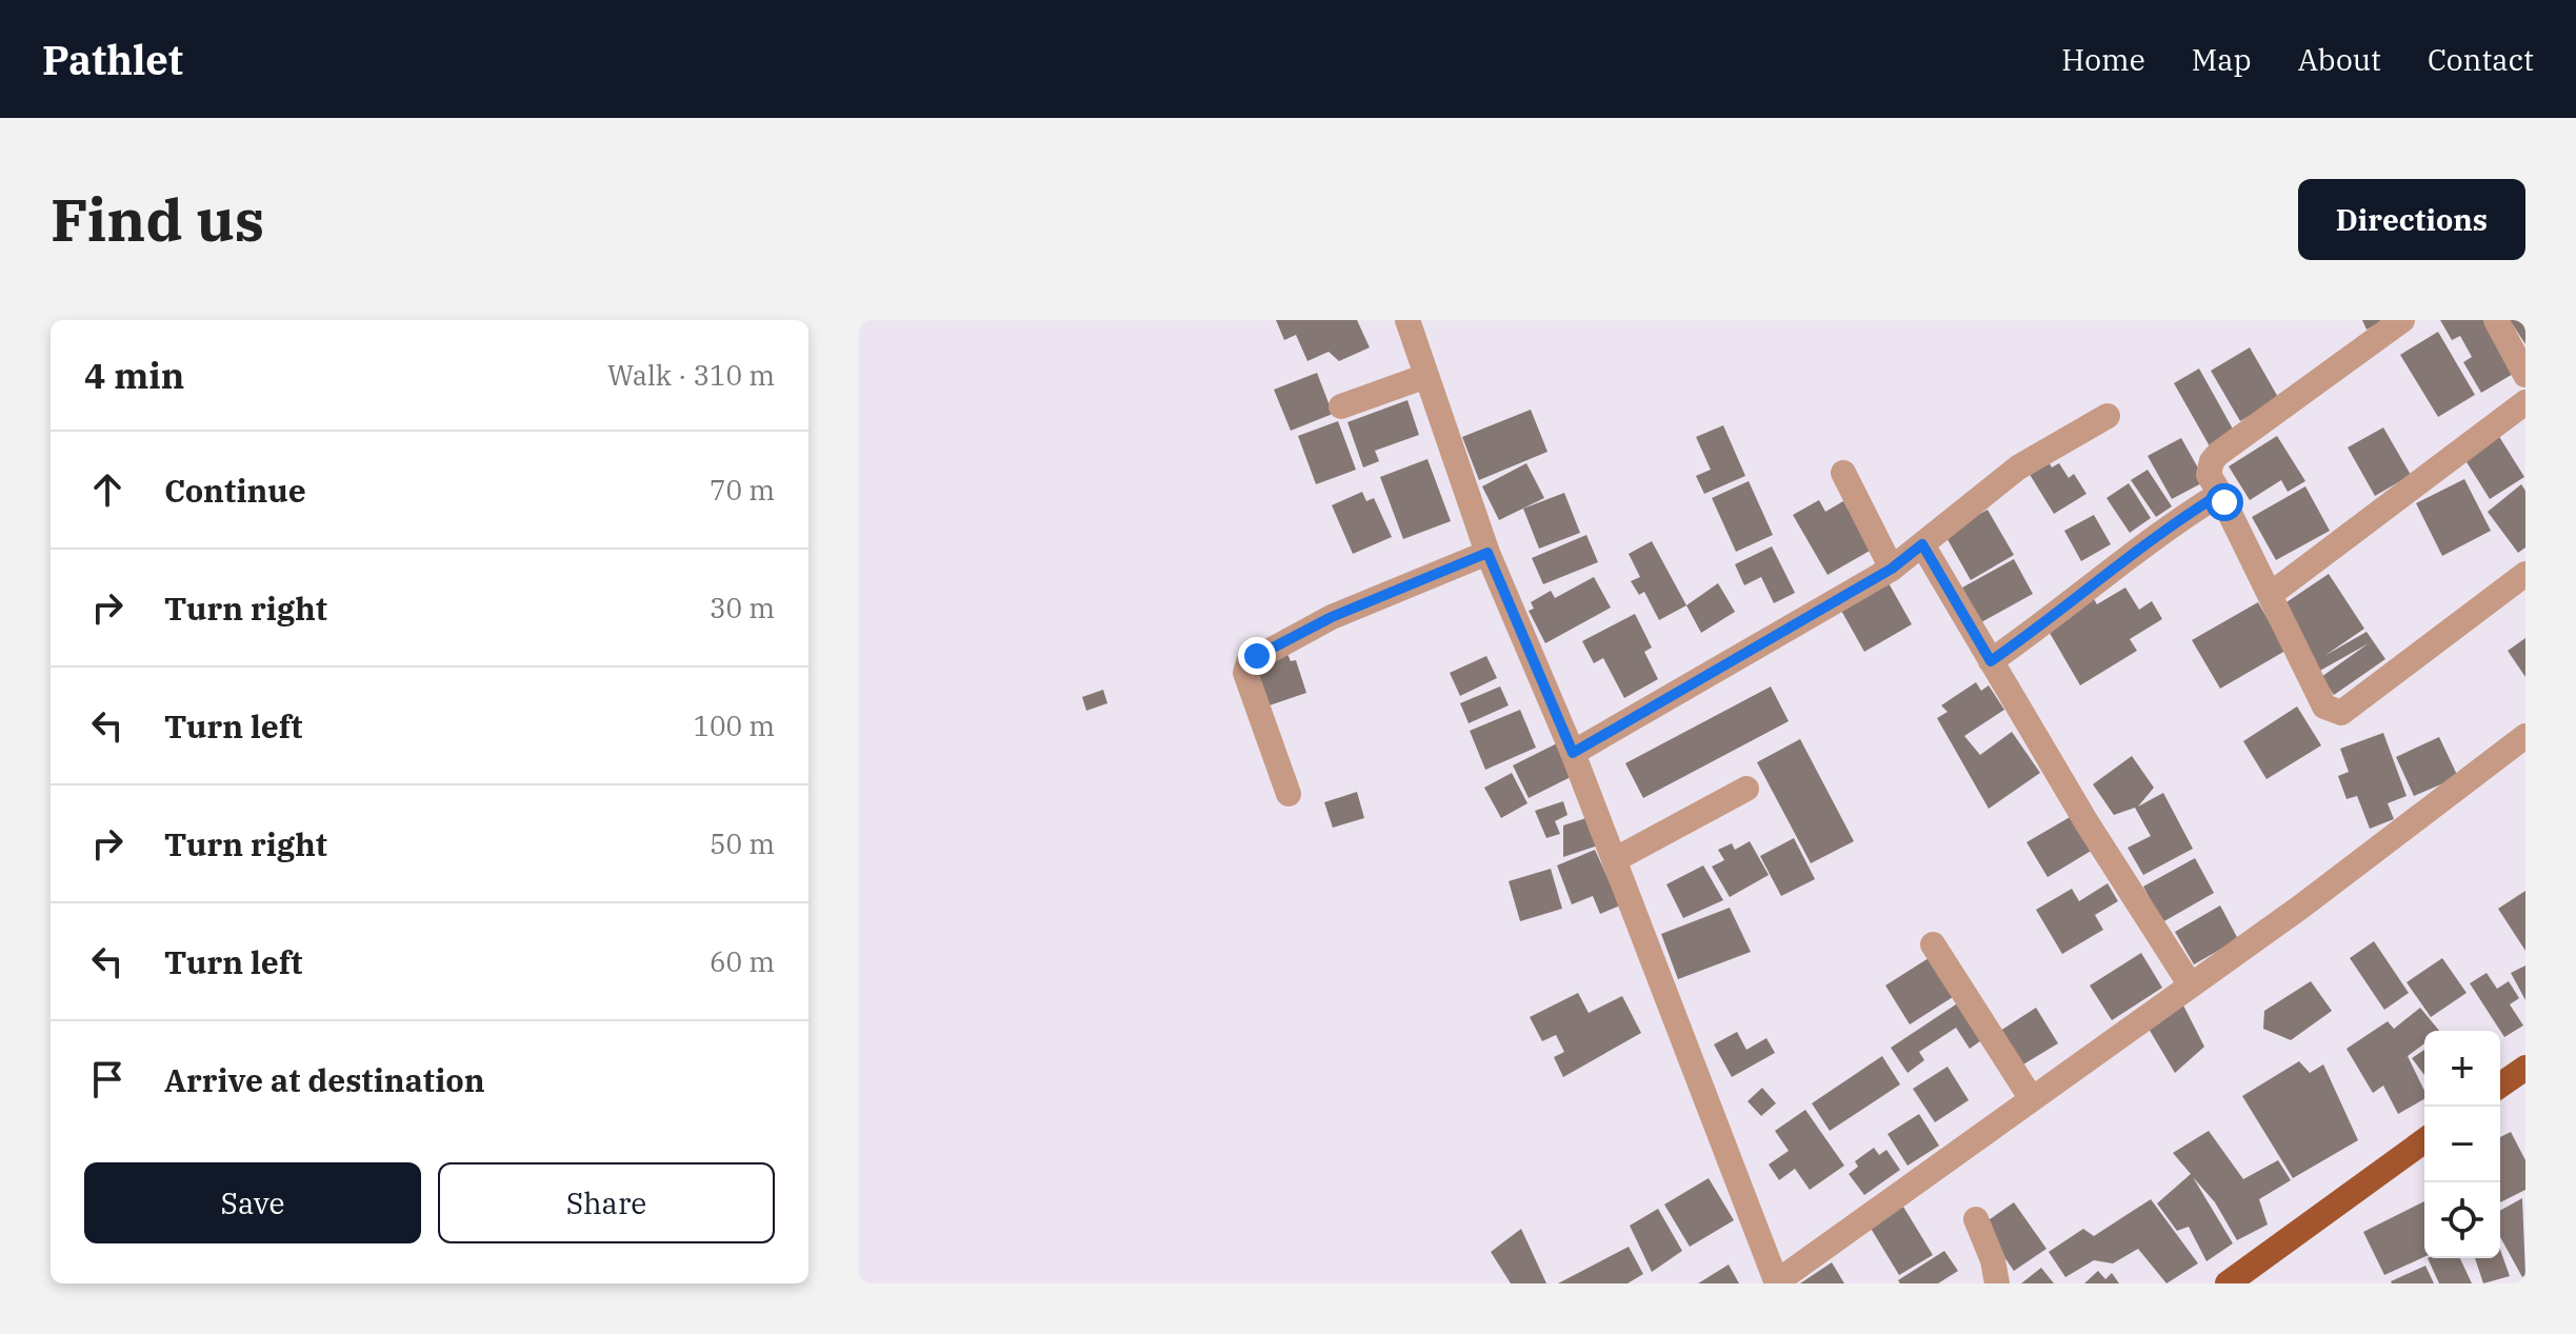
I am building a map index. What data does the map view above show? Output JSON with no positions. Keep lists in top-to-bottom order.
{
  "page": {
    "header": "Pathlet",
    "nav": [
      "Home",
      "Map",
      "About",
      "Contact"
    ],
    "buttons": [
      "Directions",
      ["Save", "Share"]
    ],
    "title": "Find us",
    "heading": ["4 min", "Walk · 310 m"],
    "list": [
      ["Continue", "70 m"],
      ["Turn right", "30 m"],
      ["Turn left", "100 m"],
      ["Turn right", "50 m"],
      ["Turn left", "60 m"],
      "Arrive at destination"
    ],
    "map_buttons": ["+", "−"]
  }
}
